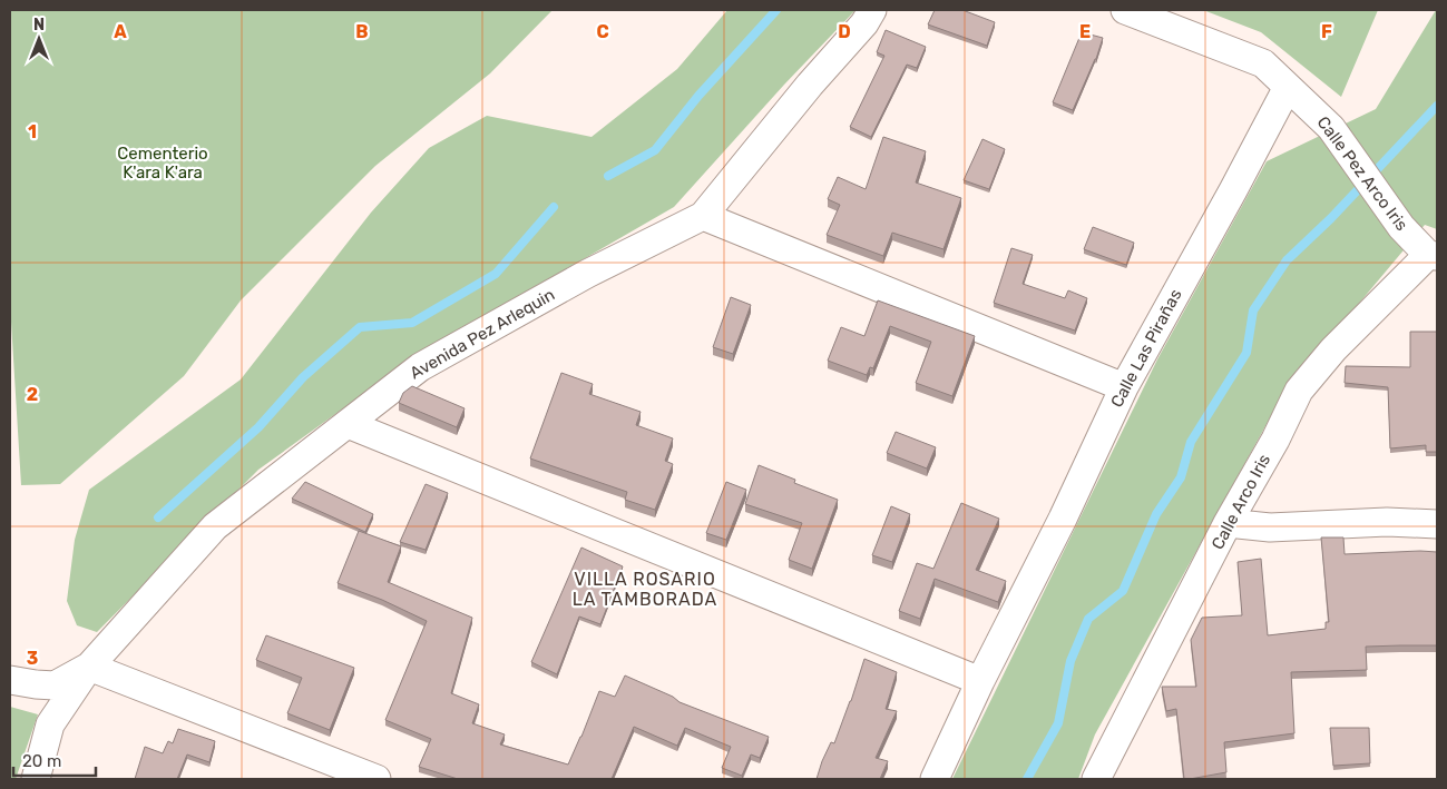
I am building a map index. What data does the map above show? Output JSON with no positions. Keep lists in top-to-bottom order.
{
  "streets": {
    "street": [
      "Calle Pez Arco Iris",
      "Avenida Pez Arlequin",
      "Calle Las Pirañas",
      "Calle Arco Iris"
    ]
  },
  "crossings": [
    ["Calle Pez Arco Iris", "Calle Las Pirañas"],
    ["Calle Pez Arco Iris", "Calle Arco Iris"]
  ],
  "districts": ["VILLA ROSARIO LA TAMBORADA"],
  "parks": ["Cementerio K'ara K'ara"],
  "scale_bar": "20 m",
  "north": "top",
  "grid": {
    "columns": [
      "A",
      "B",
      "C",
      "D",
      "E",
      "F"
    ],
    "rows": ["1", "2", "3"]
  }
}
